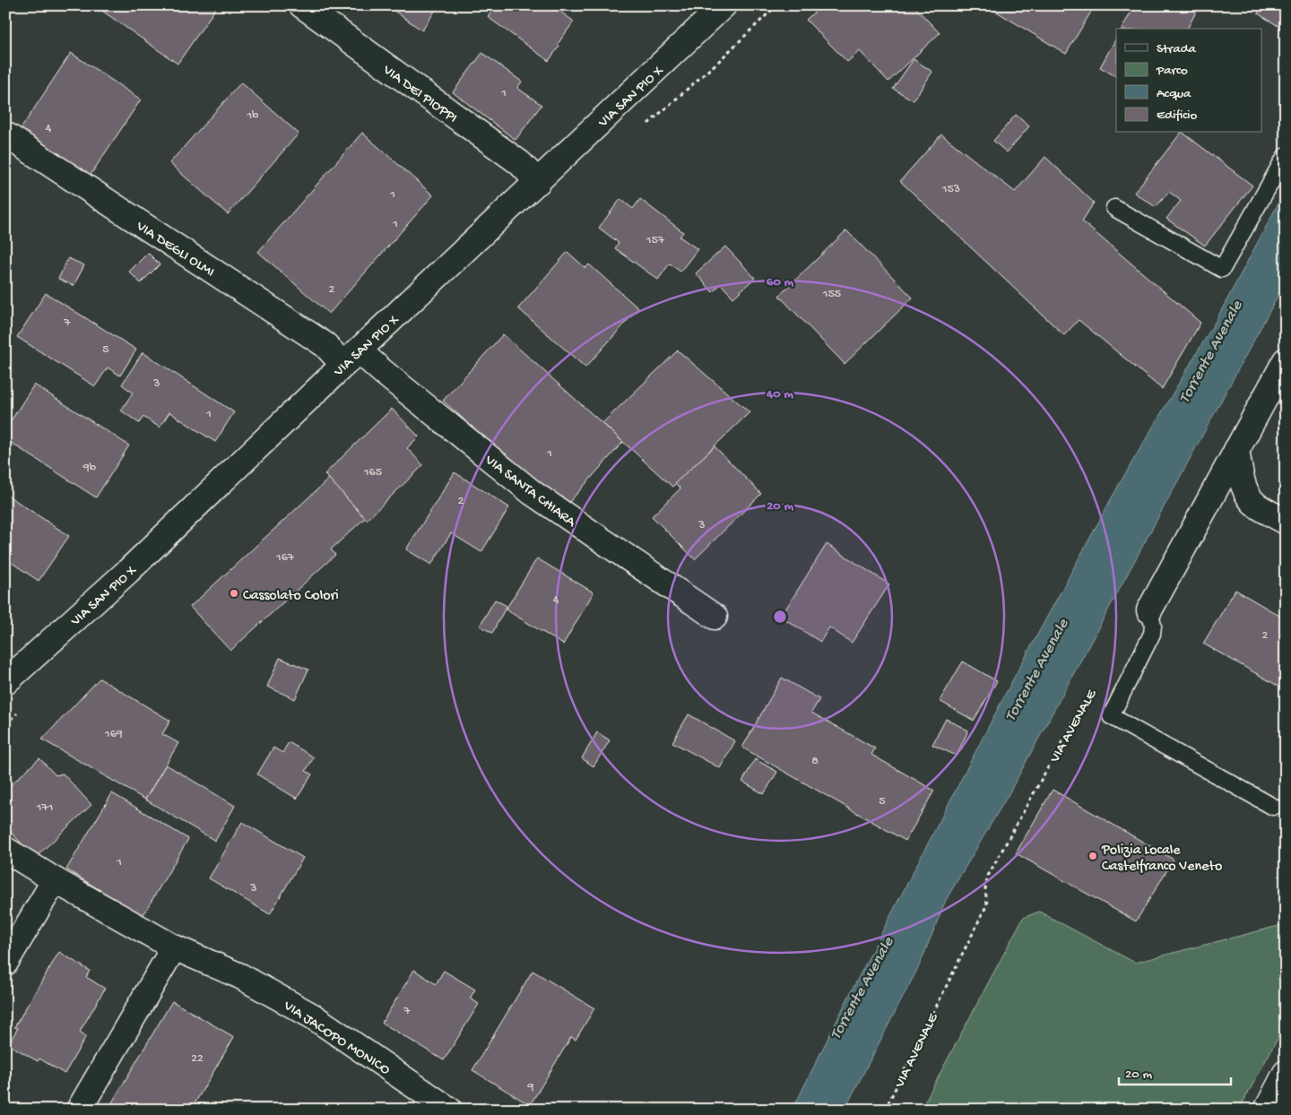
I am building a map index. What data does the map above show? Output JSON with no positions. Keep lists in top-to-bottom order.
{
  "streets": {
    "street": [
      "VIA DEI PIOPPI",
      "VIA SAN PIO X",
      "VIA DEGLI OLMI",
      "VIA SANTA CHIARA",
      "VIA JACOPO MONICO"
    ],
    "path": ["VIA AVENALE"]
  },
  "crossings": [
    ["VIA DEI PIOPPI", "VIA SAN PIO X"],
    ["VIA SAN PIO X", "VIA DEGLI OLMI"],
    ["VIA SAN PIO X", "VIA SANTA CHIARA"],
    ["VIA DEGLI OLMI", "VIA SANTA CHIARA"]
  ],
  "water": ["Torrente Avenale"],
  "places": ["Cassolato Colori", "Polizia Locale Castelfranco Veneto"],
  "house_numbers": [
    "1",
    "1b",
    "4",
    "153",
    "1",
    "1",
    "157",
    "2",
    "155",
    "7",
    "5",
    "3",
    "1",
    "1",
    "9b",
    "165",
    "2",
    "3",
    "167",
    "4",
    "2",
    "169",
    "8",
    "5",
    "171",
    "1",
    "3",
    "7",
    "22",
    "9"
  ],
  "legend": [
    "Strada",
    "Parco",
    "Acqua",
    "Edificio"
  ],
  "scale_bar": "20 m",
  "rings": ["60 m", "40 m", "20 m"]
}
